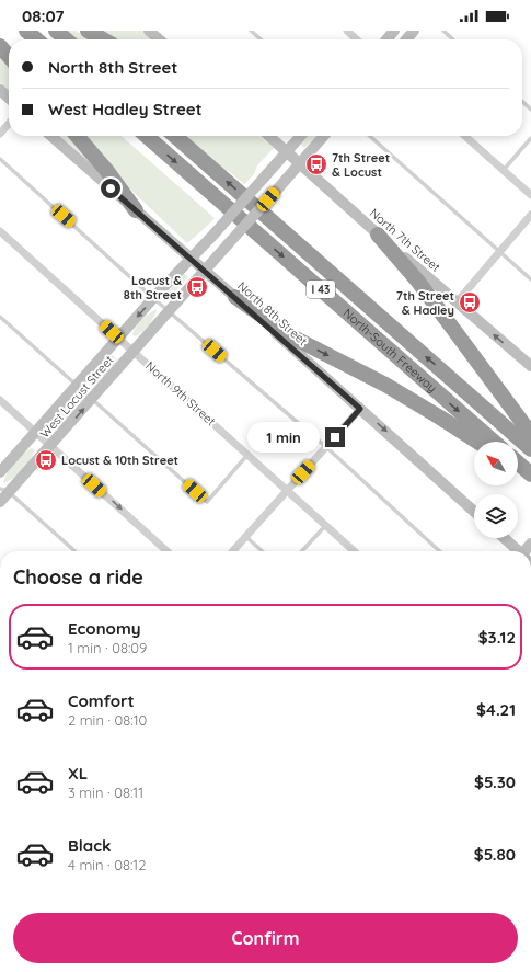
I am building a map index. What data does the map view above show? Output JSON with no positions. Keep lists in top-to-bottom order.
{
  "streets": {
    "highway": ["I 43", "North-South Freeway"],
    "street": [
      "North 7th Street",
      "North 8th Street",
      "North 9th Street",
      "West Locust Street"
    ]
  },
  "crossings": [
    ["North 7th Street", "West Locust Street"],
    ["North 8th Street", "West Locust Street"],
    ["North 9th Street", "West Locust Street"]
  ],
  "places": {
    "bus stop": [
      "7th Street & Locust",
      "Locust & 8th Street",
      "7th Street & Hadley",
      "Locust & 10th Street"
    ]
  },
  "north": "top left",
  "page": {
    "status": "08:07",
    "banner": ["North 8th Street", "West Hadley Street"],
    "bubble": "1 min",
    "heading": "Choose a ride",
    "list": [
      {
        "name": "Economy",
        "note": "1 min · 08:09",
        "value": "$3.12"
      },
      {
        "name": "Comfort",
        "note": "2 min · 08:10",
        "value": "$4.21"
      },
      {
        "name": "XL",
        "note": "3 min · 08:11",
        "value": "$5.30"
      },
      {
        "name": "Black",
        "note": "4 min · 08:12",
        "value": "$5.80"
      }
    ],
    "buttons": "Confirm"
  }
}
